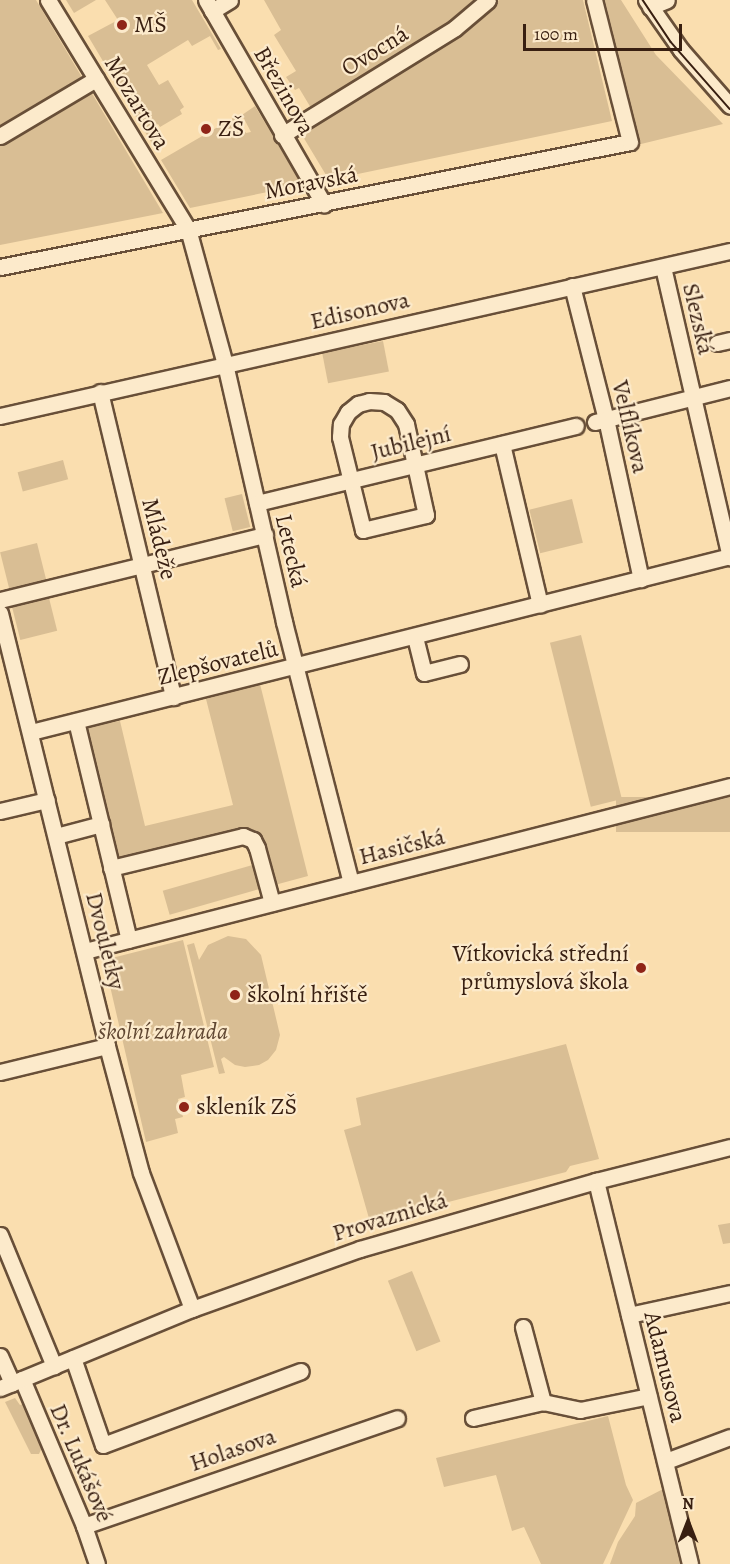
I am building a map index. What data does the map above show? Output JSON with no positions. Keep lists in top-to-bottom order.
{
  "streets": {
    "street": [
      "Ovocná",
      "Březinova",
      "Mozartova",
      "Moravská",
      "Edisonova",
      "Slezská",
      "Velflíkova",
      "Jubilejní",
      "Mládeže",
      "Letecká",
      "Zlepšovatelů",
      "Hasičská",
      "Dvouletky",
      "Provaznická",
      "Adamusova",
      "Holasova",
      "Dr. Lukášové"
    ]
  },
  "crossings": [
    ["Ovocná", "Březinova"],
    ["Březinova", "Moravská"],
    ["Mozartova", "Moravská"],
    ["Mozartova", "Letecká"],
    ["Moravská", "Letecká"],
    ["Edisonova", "Slezská"],
    ["Edisonova", "Velflíkova"],
    ["Edisonova", "Mládeže"],
    ["Edisonova", "Letecká"],
    ["Slezská", "Zlepšovatelů"],
    ["Velflíkova", "Zlepšovatelů"],
    ["Jubilejní", "Letecká"],
    ["Mládeže", "Zlepšovatelů"],
    ["Letecká", "Zlepšovatelů"],
    ["Letecká", "Hasičská"],
    ["Zlepšovatelů", "Dvouletky"],
    ["Hasičská", "Dvouletky"],
    ["Dvouletky", "Provaznická"],
    ["Provaznická", "Adamusova"],
    ["Provaznická", "Dr. Lukášové"],
    ["Holasova", "Dr. Lukášové"]
  ],
  "parks": ["školní zahrada"],
  "places": [
    "MŠ",
    "ZŠ",
    "Vítkovická střední průmyslová škola",
    "školní hřiště",
    "skleník ZŠ"
  ],
  "scale_bar": "100 m",
  "north": "top"
}
